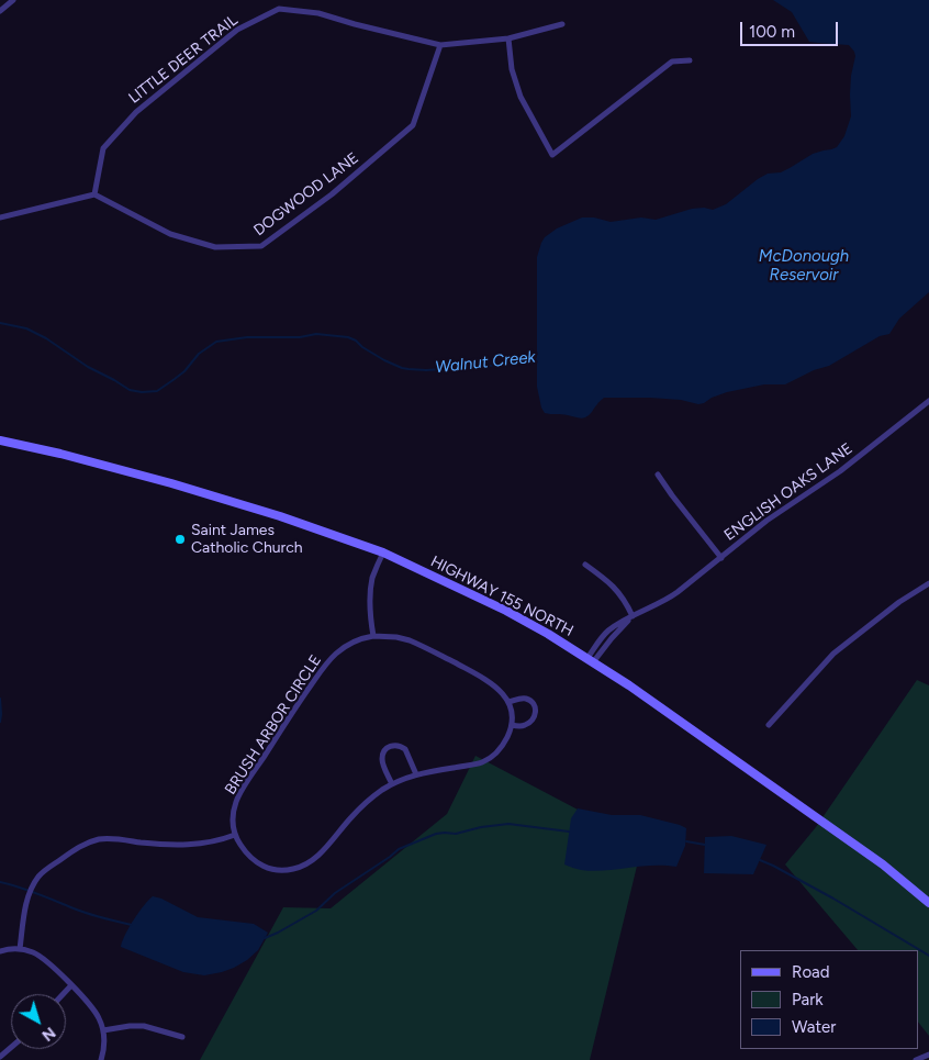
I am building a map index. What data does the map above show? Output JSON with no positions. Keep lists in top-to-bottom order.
{
  "streets": {
    "main road": ["HIGHWAY 155 NORTH"],
    "street": [
      "LITTLE DEER TRAIL",
      "DOGWOOD LANE",
      "ENGLISH OAKS LANE",
      "BRUSH ARBOR CIRCLE"
    ]
  },
  "crossings": [
    ["LITTLE DEER TRAIL", "DOGWOOD LANE"],
    ["ENGLISH OAKS LANE", "HIGHWAY 155 NORTH"]
  ],
  "water": ["McDonough Reservoir", "Walnut Creek"],
  "places": ["Saint James Catholic Church"],
  "legend": ["Road", "Park", "Water"],
  "scale_bar": "100 m",
  "north": "bottom right"
}
